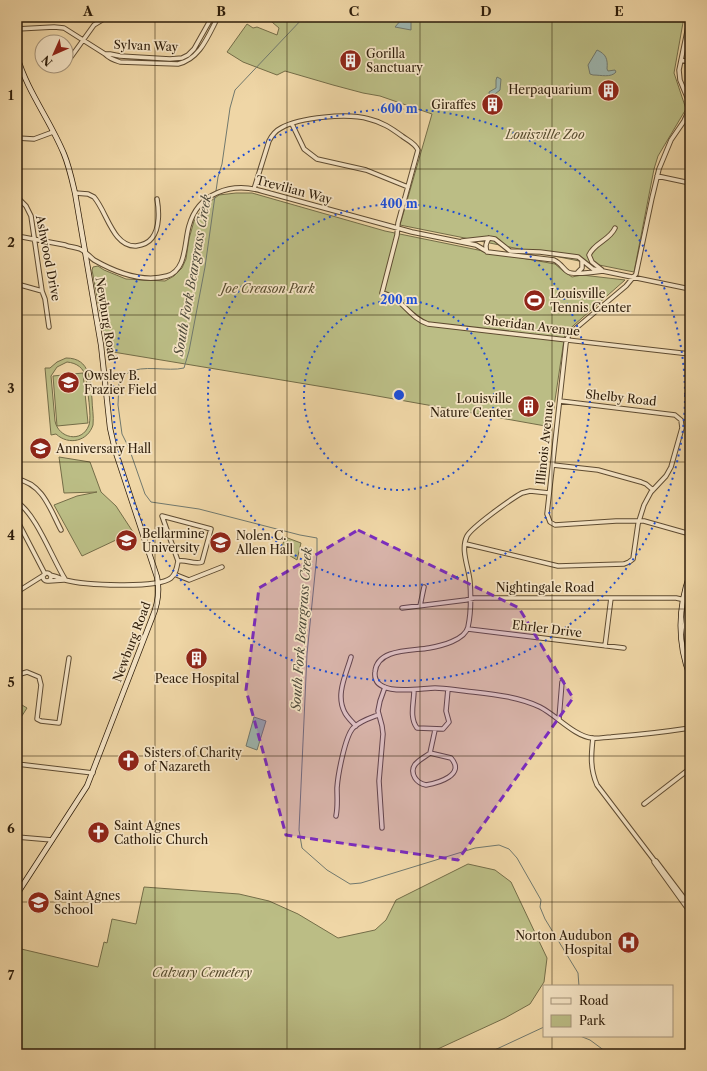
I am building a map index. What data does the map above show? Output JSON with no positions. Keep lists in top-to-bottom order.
{
  "streets": {
    "main road": ["Newburg Road"],
    "street": [
      "Sylvan Way",
      "Trevilian Way",
      "Ashwood Drive",
      "Sheridan Avenue",
      "Shelby Road",
      "Illinois Avenue",
      "Nightingale Road",
      "Ehrler Drive"
    ]
  },
  "crossings": [
    ["Trevilian Way", "Ashwood Drive"],
    ["Trevilian Way", "Newburg Road"],
    ["Trevilian Way", "Sheridan Avenue"],
    ["Sheridan Avenue", "Illinois Avenue"],
    ["Shelby Road", "Illinois Avenue"]
  ],
  "water": ["South Fork Beargrass Creek"],
  "parks": ["Louisville Zoo", "Joe Creason Park", "Calvary Cemetery"],
  "places": {
    "building": [
      "Gorilla Sanctuary",
      "Herpaquarium",
      "Giraffes",
      "Louisville Nature Center",
      "Peace Hospital"
    ],
    "sports": ["Louisville Tennis Center"],
    "school or university": [
      "Owsley B. Frazier Field",
      "Anniversary Hall",
      "Bellarmine University",
      "Nolen C. Allen Hall",
      "Saint Agnes School"
    ],
    "church": ["Sisters of Charity of Nazareth", "Saint Agnes Catholic Church"],
    "hospital": ["Norton Audubon Hospital"]
  },
  "legend": ["Road", "Park"],
  "north": "bottom left",
  "grid": {
    "columns": [
      "A",
      "B",
      "C",
      "D",
      "E"
    ],
    "rows": [
      "1",
      "2",
      "3",
      "4",
      "5",
      "6",
      "7"
    ]
  },
  "rings": ["600 m", "400 m", "200 m"]
}
